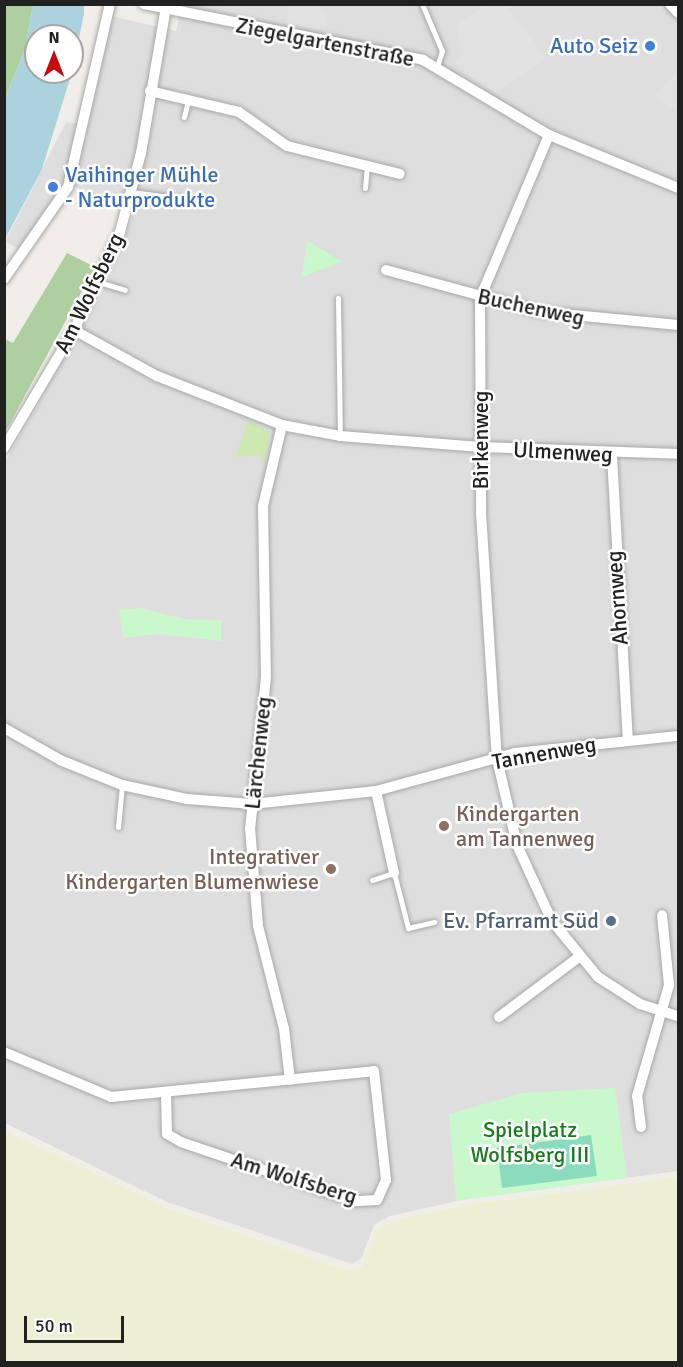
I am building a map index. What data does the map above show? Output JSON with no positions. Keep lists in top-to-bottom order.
{
  "streets": {
    "street": [
      "Ziegelgartenstraße",
      "Am Wolfsberg",
      "Buchenweg",
      "Birkenweg",
      "Ulmenweg",
      "Ahornweg",
      "Lärchenweg",
      "Tannenweg"
    ]
  },
  "crossings": [
    ["Ziegelgartenstraße", "Am Wolfsberg"],
    ["Ziegelgartenstraße", "Birkenweg"],
    ["Am Wolfsberg", "Ulmenweg"],
    ["Am Wolfsberg", "Lärchenweg"],
    ["Buchenweg", "Birkenweg"],
    ["Birkenweg", "Ulmenweg"],
    ["Birkenweg", "Tannenweg"],
    ["Ulmenweg", "Ahornweg"],
    ["Ulmenweg", "Lärchenweg"],
    ["Ahornweg", "Tannenweg"],
    ["Lärchenweg", "Tannenweg"]
  ],
  "parks": ["Spielplatz Wolfsberg III"],
  "places": [
    "Auto Seiz",
    "Vaihinger Mühle - Naturprodukte",
    "Kindergarten am Tannenweg",
    "Integrativer Kindergarten Blumenwiese",
    "Ev. Pfarramt Süd"
  ],
  "scale_bar": "50 m",
  "north": "top"
}
